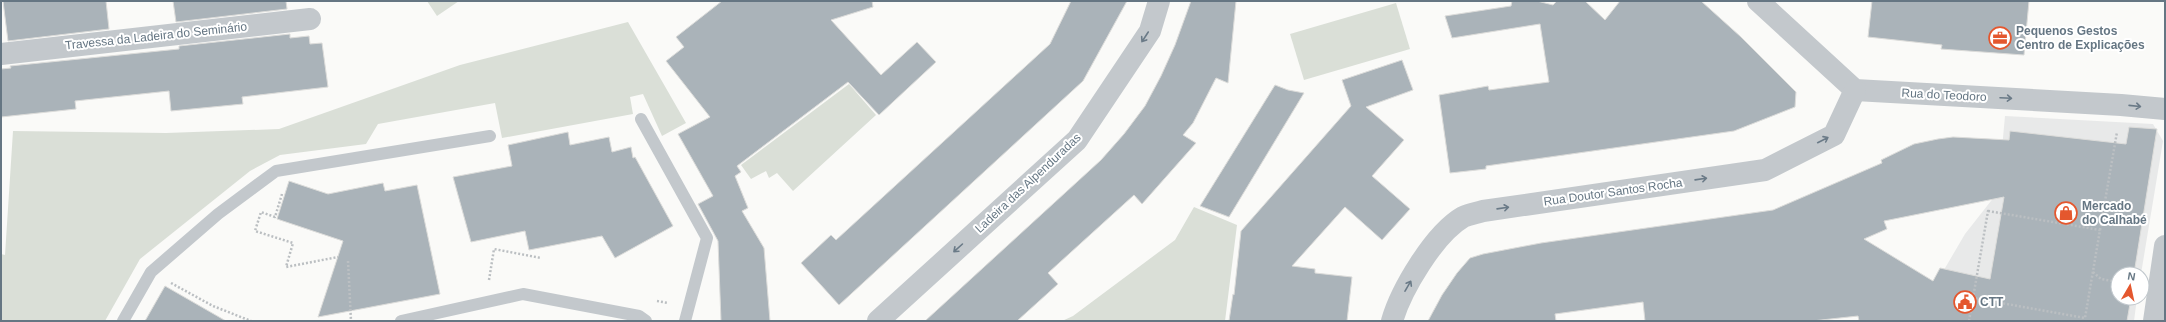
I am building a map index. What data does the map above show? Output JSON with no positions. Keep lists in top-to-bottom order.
{
  "streets": {
    "street": [
      "Travessa da Ladeira do Seminário",
      "Rua do Teodoro",
      "Ladeira das Alpenduradas",
      "Rua Doutor Santos Rocha"
    ]
  },
  "crossings": [
    ["Rua do Teodoro", "Rua Doutor Santos Rocha"]
  ],
  "one_way": ["Rua do Teodoro", "Ladeira das Alpenduradas", "Rua Doutor Santos Rocha"],
  "places": {
    "office": ["Pequenos Gestos Centro de Explicações"],
    "shop": ["Mercado do Calhabé"],
    "public building": ["CTT"]
  },
  "north": "top"
}
